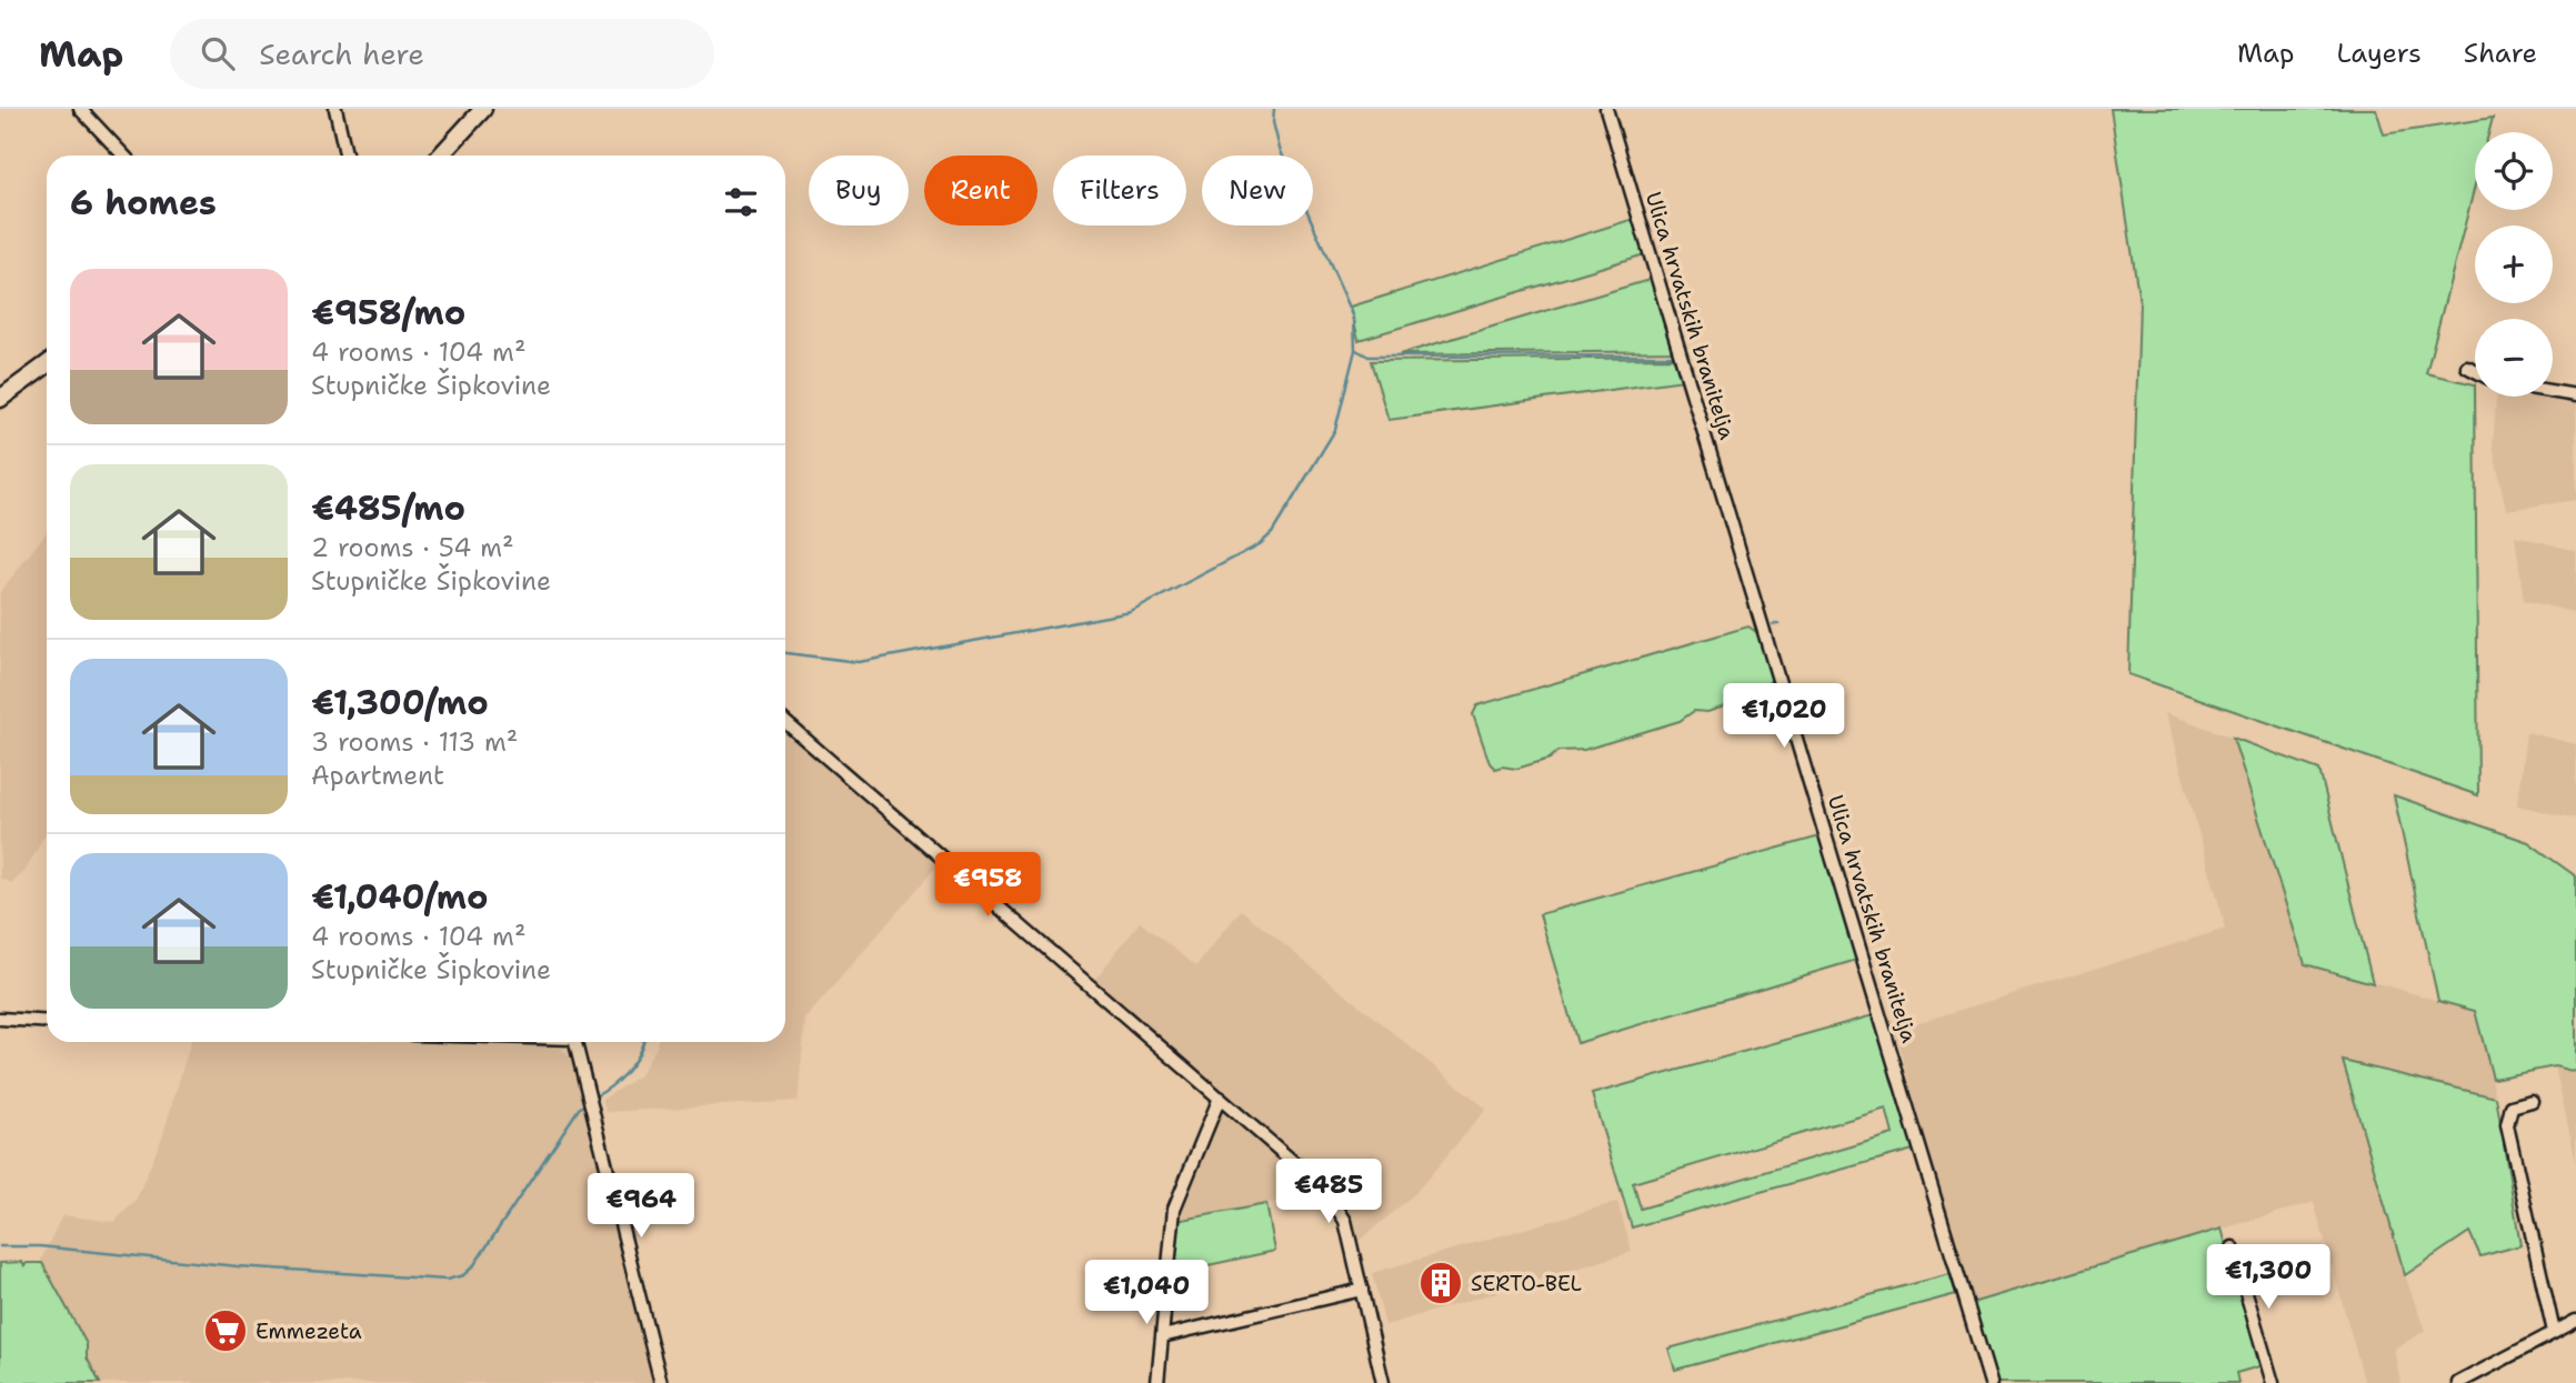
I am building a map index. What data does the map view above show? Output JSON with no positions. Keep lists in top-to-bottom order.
{
  "streets": {
    "street": ["Ulica hrvatskih branitelja"]
  },
  "places": {
    "building": ["SERTO-BEL"],
    "supermarket": ["Emmezeta"]
  },
  "page": {
    "header": "Map",
    "search": "Search here",
    "nav": ["Map", "Layers", "Share"],
    "map_buttons": ["+", "−"],
    "chip": [
      "Buy",
      "Rent",
      "Filters",
      "New"
    ],
    "heading": "6 homes",
    "list": [
      {
        "name": "€958/mo",
        "note": "4 rooms · 104 m² · Stupničke Šipkovine"
      },
      {
        "name": "€485/mo",
        "note": "2 rooms · 54 m² · Stupničke Šipkovine"
      },
      {
        "name": "€1,300/mo",
        "note": "3 rooms · 113 m² · Apartment"
      },
      {
        "name": "€1,040/mo",
        "note": "4 rooms · 104 m² · Stupničke Šipkovine"
      }
    ],
    "price": [
      "€1,020",
      "€958",
      "€485",
      "€964",
      "€1,300",
      "€1,040"
    ]
  }
}
